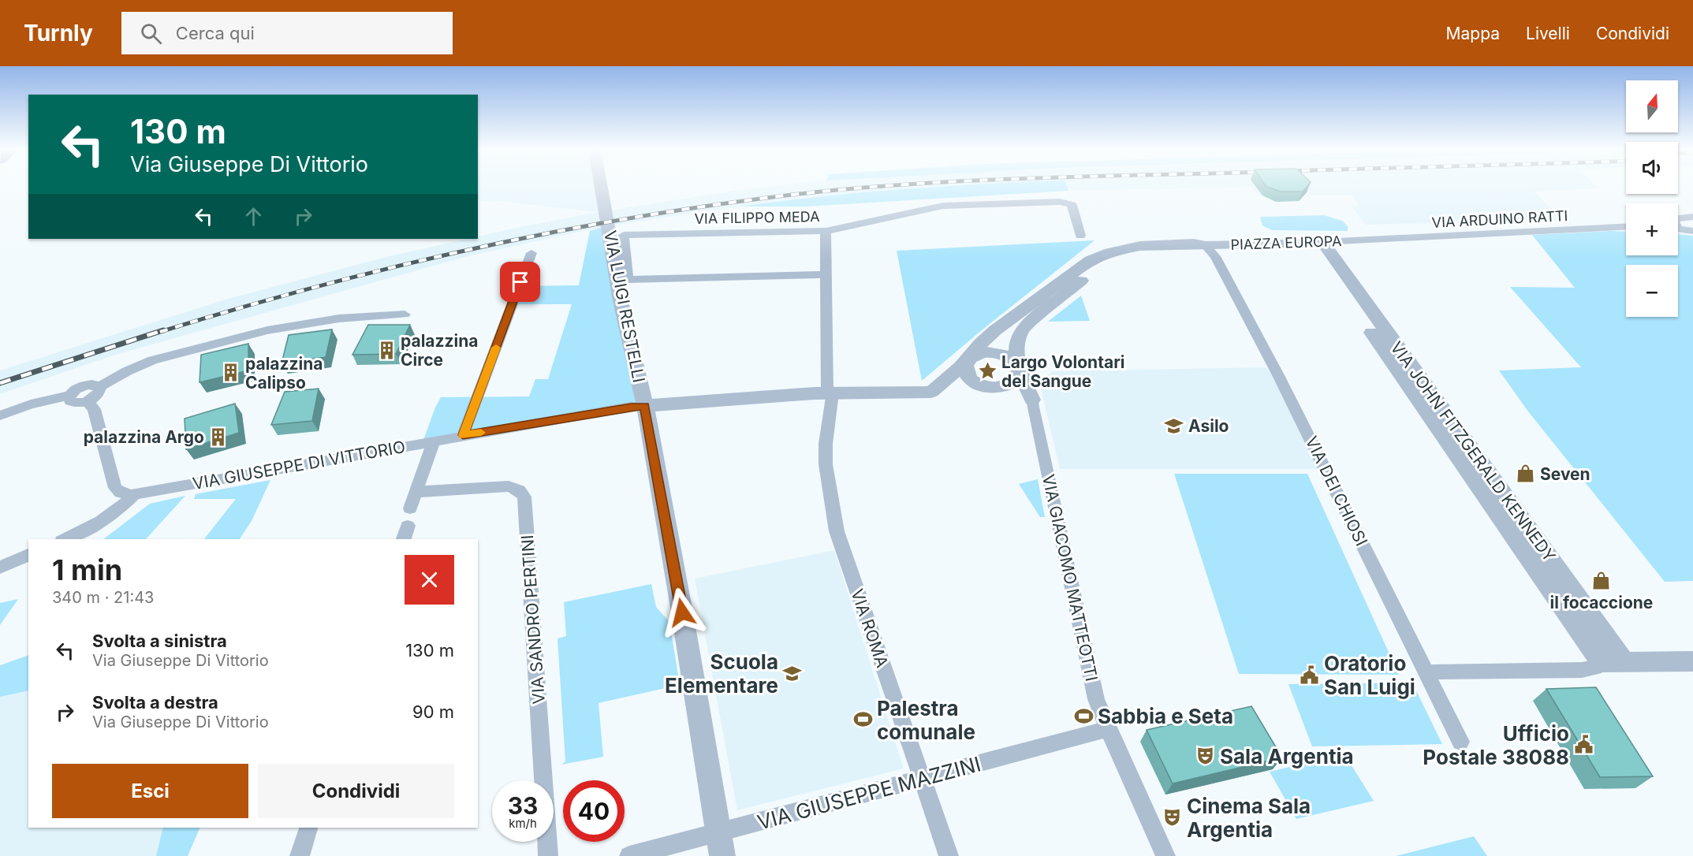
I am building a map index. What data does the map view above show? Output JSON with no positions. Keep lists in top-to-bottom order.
{
  "streets": {
    "street": [
      "VIA FILIPPO MEDA",
      "VIA ARDUINO RATTI",
      "PIAZZA EUROPA",
      "VIA LUIGI RESTELLI",
      "VIA JOHN FITZGERALD KENNEDY",
      "VIA GIUSEPPE DI VITTORIO",
      "VIA DEI CHIOSI",
      "VIA GIACOMO MATTEOTTI",
      "VIA SANDRO PERTINI",
      "VIA ROMA",
      "VIA GIUSEPPE MAZZINI"
    ]
  },
  "crossings": [
    ["VIA FILIPPO MEDA", "VIA ROMA"],
    ["VIA ARDUINO RATTI", "PIAZZA EUROPA"],
    ["PIAZZA EUROPA", "VIA JOHN FITZGERALD KENNEDY"],
    ["PIAZZA EUROPA", "VIA DEI CHIOSI"],
    ["VIA LUIGI RESTELLI", "VIA GIUSEPPE DI VITTORIO"],
    ["VIA LUIGI RESTELLI", "VIA GIUSEPPE MAZZINI"],
    ["VIA GIUSEPPE DI VITTORIO", "VIA ROMA"],
    ["VIA GIACOMO MATTEOTTI", "VIA GIUSEPPE MAZZINI"],
    ["VIA ROMA", "VIA GIUSEPPE MAZZINI"]
  ],
  "places": {
    "building": ["palazzina Circe", "palazzina Calipso", "palazzina Argo"],
    "place": ["Largo Volontari del Sangue"],
    "school or university": ["Asilo", "Scuola Elementare"],
    "shop": ["Seven", "il focaccione"],
    "public building": ["Oratorio San Luigi", "Ufficio Postale 38088"],
    "sports": ["Sabbia e Seta", "Palestra comunale"],
    "theatre": ["Sala Argentia", "Cinema Sala Argentia"]
  },
  "north": "top",
  "page": {
    "header": "Turnly",
    "search": "Cerca qui",
    "nav": ["Mappa", "Livelli", "Condividi"],
    "map_buttons": ["+", "−"],
    "turn": ["130 m", "Via Giuseppe Di Vittorio"],
    "heading": ["1 min", "340 m · 21:43"],
    "list": [
      {
        "name": "Svolta a sinistra",
        "note": "Via Giuseppe Di Vittorio",
        "value": "130 m"
      },
      {
        "name": "Svolta a destra",
        "note": "Via Giuseppe Di Vittorio",
        "value": "90 m"
      }
    ],
    "buttons": ["Esci", "Condividi"],
    "speed": "33 km/h",
    "limit": "40"
  }
}
